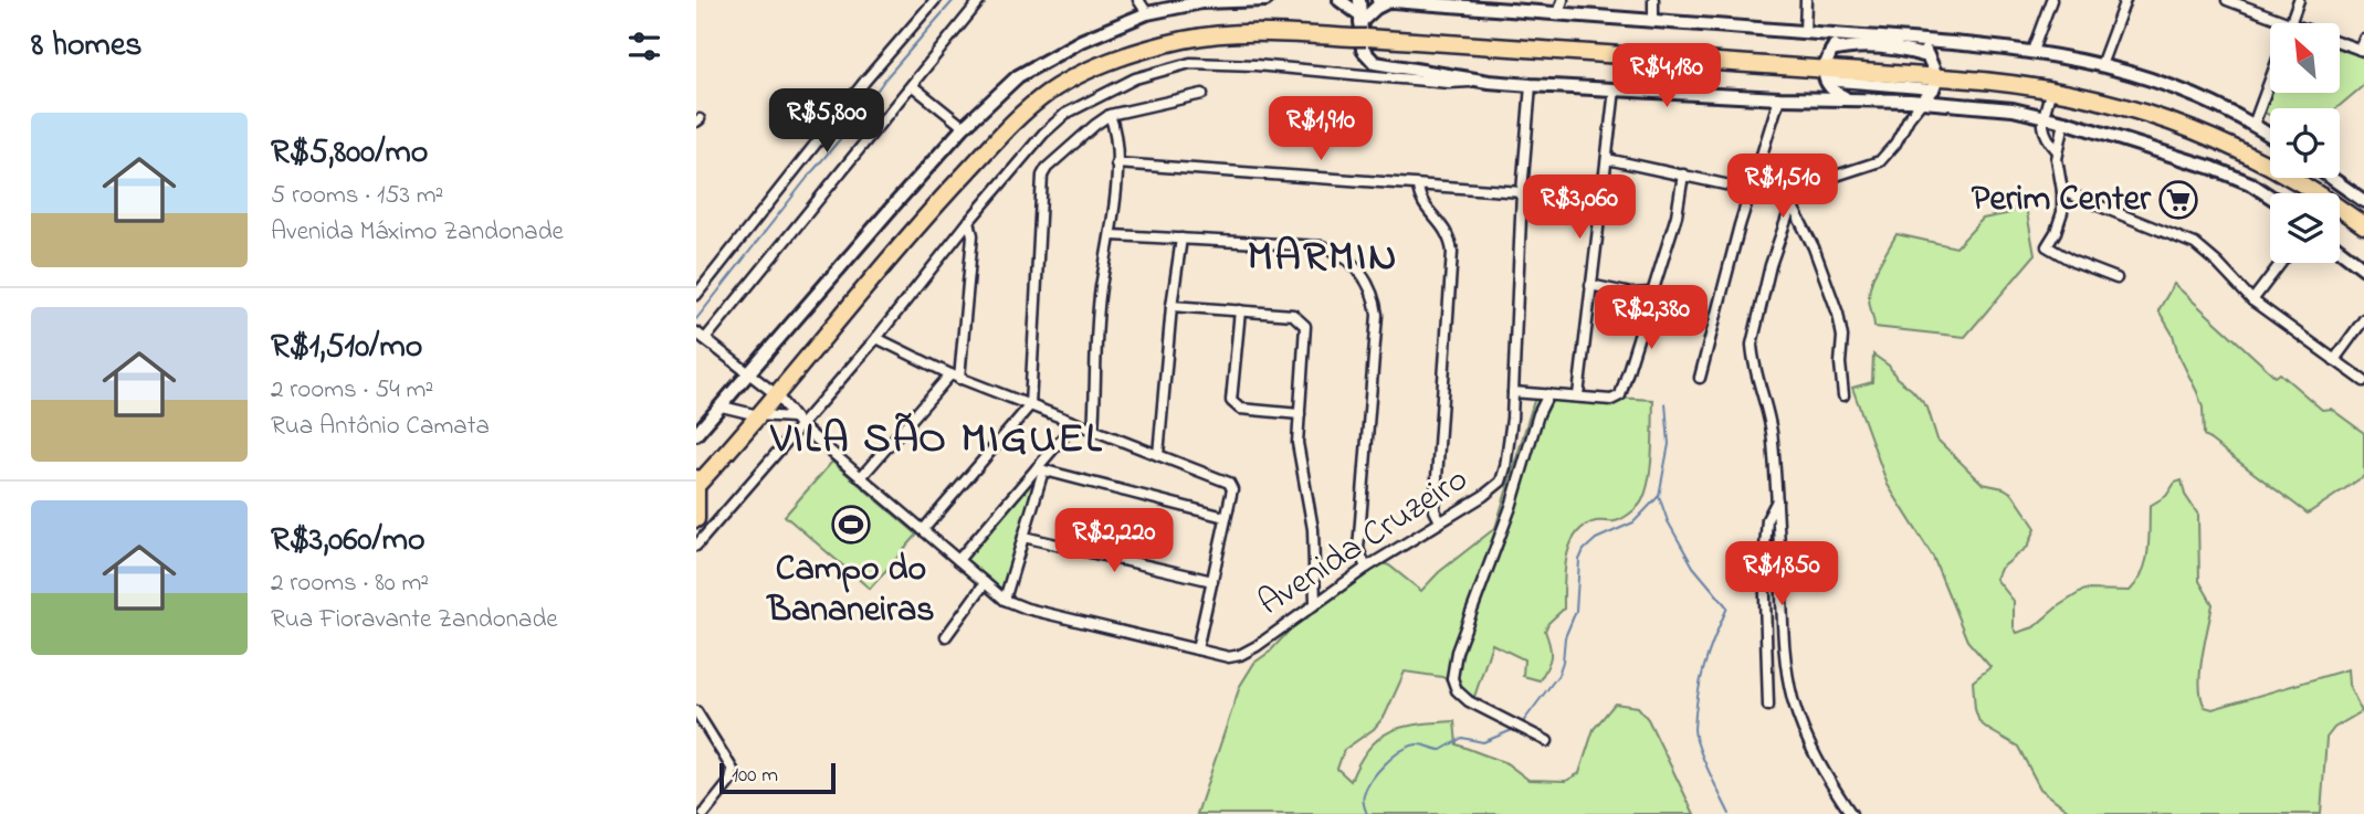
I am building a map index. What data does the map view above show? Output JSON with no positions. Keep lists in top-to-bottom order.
{
  "streets": {
    "street": ["Avenida Cruzeiro"]
  },
  "districts": ["MARMIN", "VILA SÃO MIGUEL"],
  "places": {
    "supermarket": ["Perim Center"],
    "sports": ["Campo do Bananeiras"]
  },
  "scale_bar": "100 m",
  "north": "top left",
  "page": {
    "heading": "8 homes",
    "price": [
      "R$4,180",
      "R$5,800",
      "R$1,910",
      "R$1,510",
      "R$3,060",
      "R$2,380",
      "R$2,220",
      "R$1,850"
    ],
    "list": [
      {
        "name": "R$5,800/mo",
        "note": "5 rooms · 153 m² · Avenida Máximo Zandonade"
      },
      {
        "name": "R$1,510/mo",
        "note": "2 rooms · 54 m² · Rua Antônio Camata"
      },
      {
        "name": "R$3,060/mo",
        "note": "2 rooms · 80 m² · Rua Fioravante Zandonade"
      }
    ],
    "scale": "100 m"
  }
}
